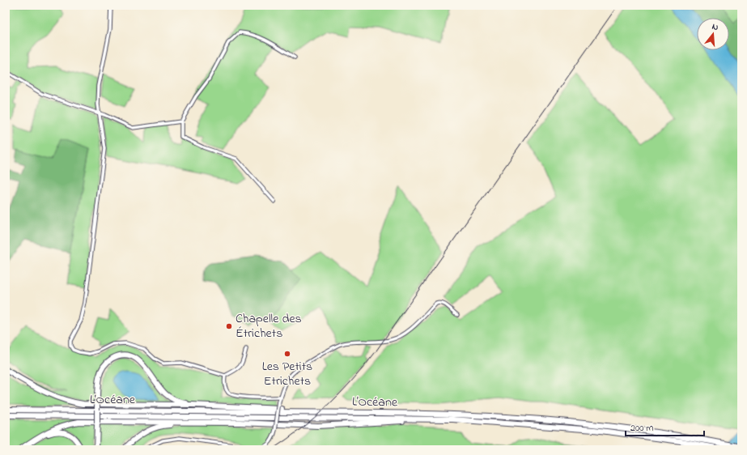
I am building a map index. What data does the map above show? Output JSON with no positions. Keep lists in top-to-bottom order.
{
  "streets": {
    "highway": ["L’Océane"]
  },
  "places": ["Chapelle des Étrichets", "Les Petits Etrichets"],
  "scale_bar": "200 m",
  "north": "top"
}
